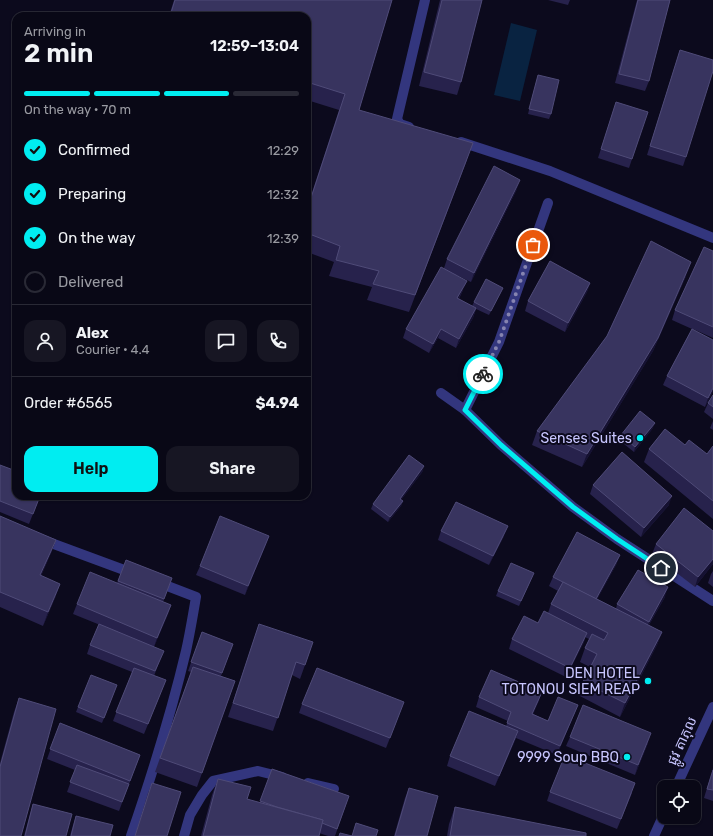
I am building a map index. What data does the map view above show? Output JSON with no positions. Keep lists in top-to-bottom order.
{
  "streets": {
    "street": ["ផ្លូវ តាភុល"]
  },
  "places": ["Senses Suites", "DEN HOTEL TOTONOU SIEM REAP", "9999 Soup BBQ"],
  "page": {
    "heading": ["2 min", "Arriving in", "12:59–13:04"],
    "panel": [
      "Alex",
      "Courier · 4.4",
      "Order #6565",
      "$4.94"
    ],
    "bar": "On the way · 70 m",
    "list": [
      ["Confirmed", "12:29"],
      ["Preparing", "12:32"],
      ["On the way", "12:39"],
      "Delivered"
    ],
    "buttons": ["Help", "Share"]
  }
}
